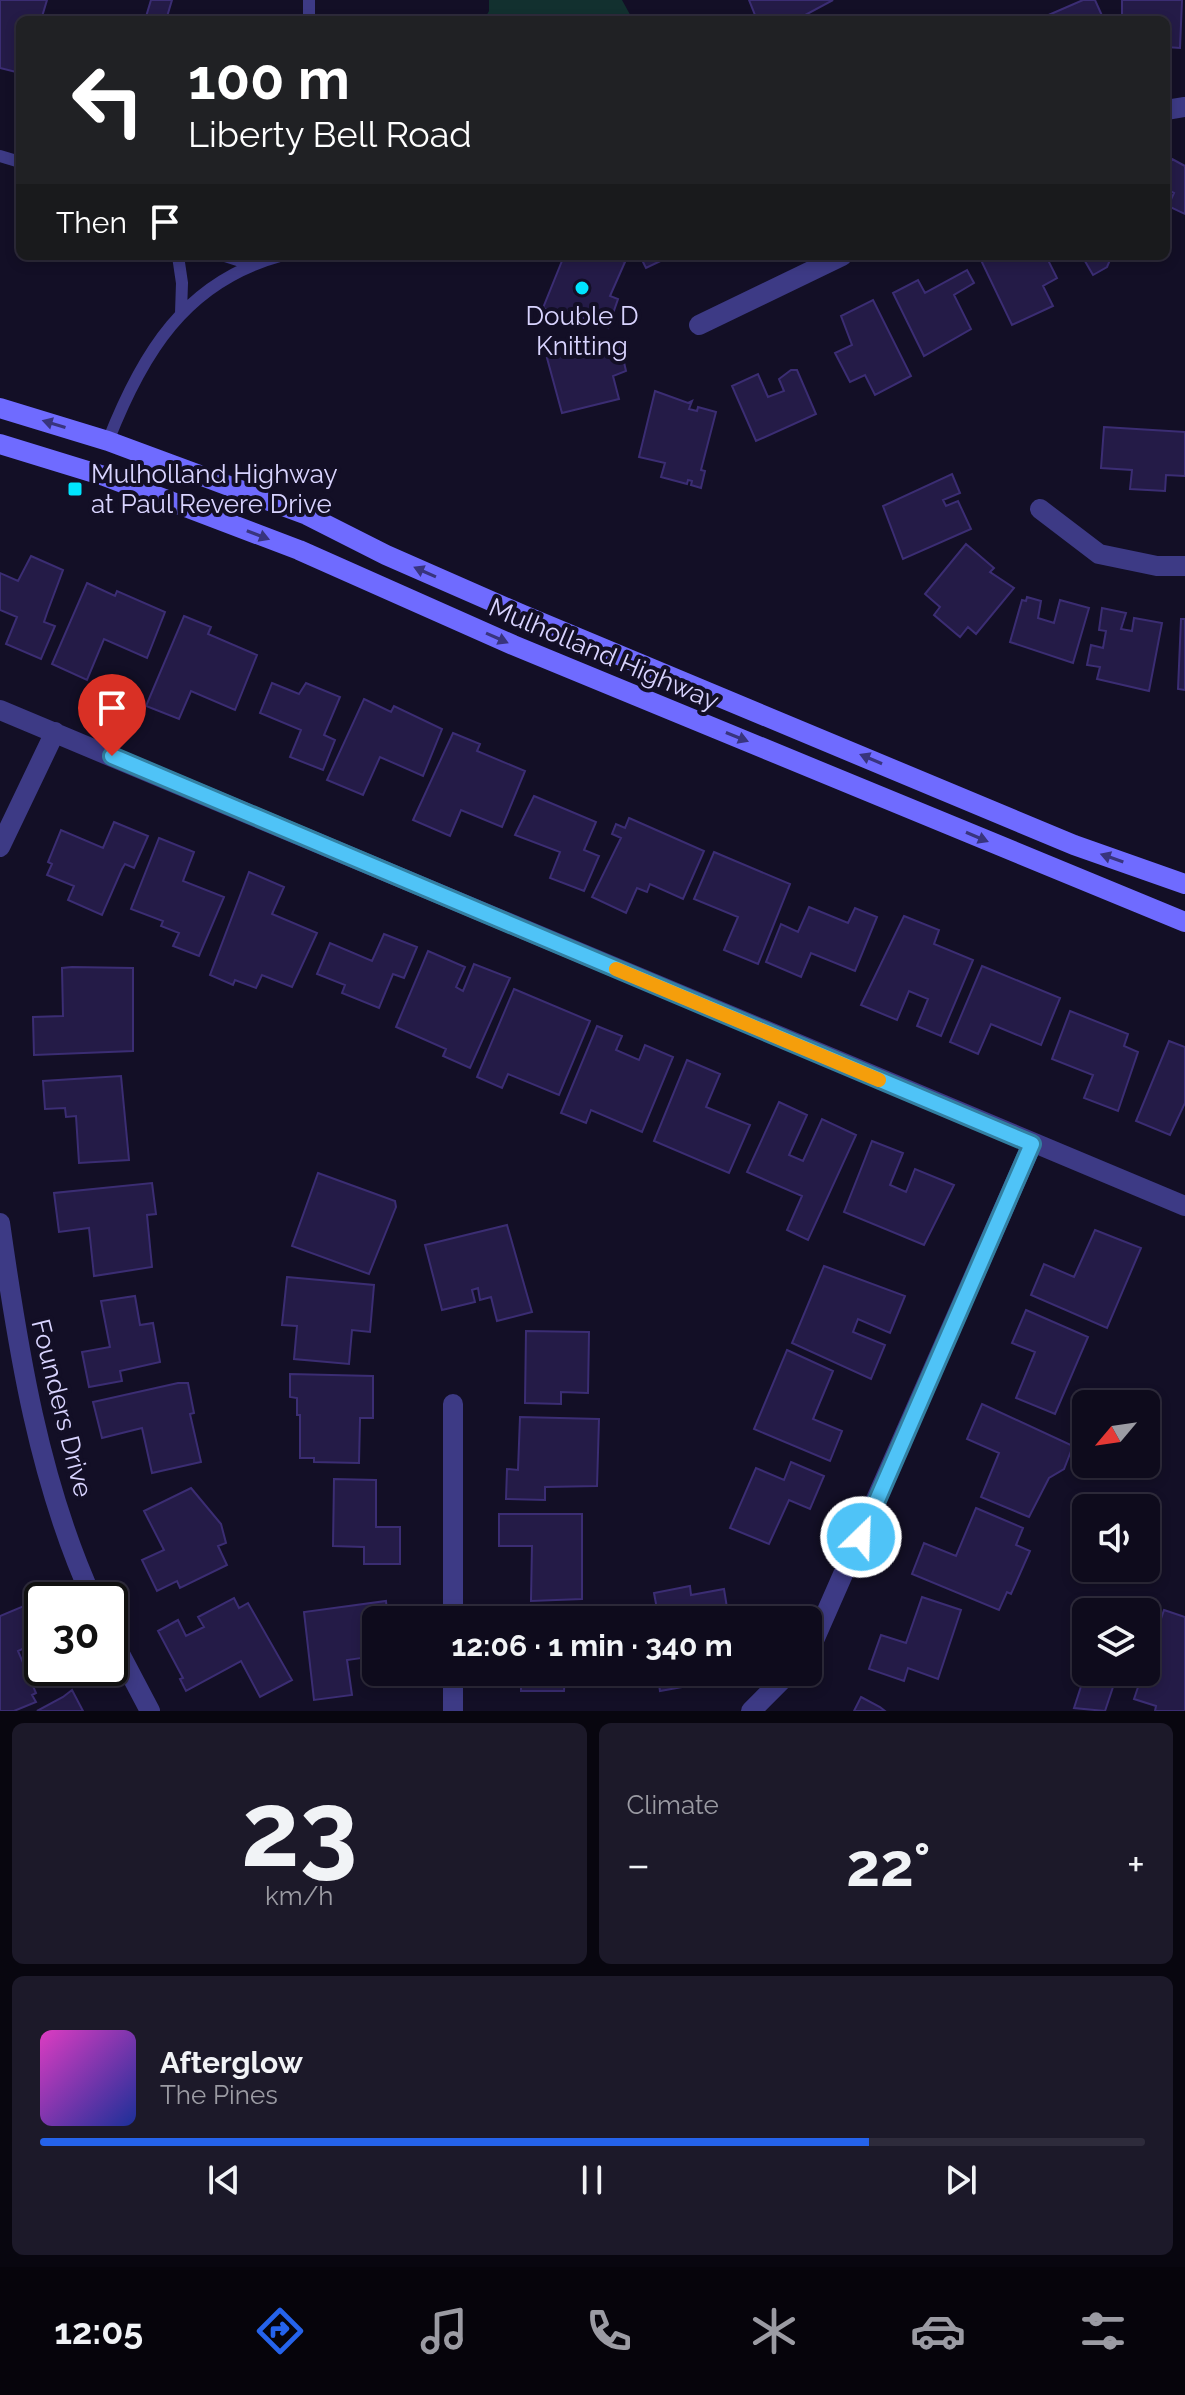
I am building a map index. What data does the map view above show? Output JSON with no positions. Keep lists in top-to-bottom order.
{
  "streets": {
    "main road": ["Mulholland Highway"],
    "street": ["Founders Drive"]
  },
  "places": {
    "other": ["Double D Knitting"],
    "transit": ["Mulholland Highway at Paul Revere Drive"]
  },
  "north": "bottom left",
  "page": {
    "turn": ["100 m", "Liberty Bell Road"],
    "then": "Then",
    "limit": "30",
    "trip": "12:06 · 1 min · 340 m",
    "tile": [
      ["23", "km/h"],
      "Climate"
    ],
    "heat": ["−", "22°", "+"],
    "song": ["Afterglow", "The Pines"],
    "tabs": "12:05"
  }
}
